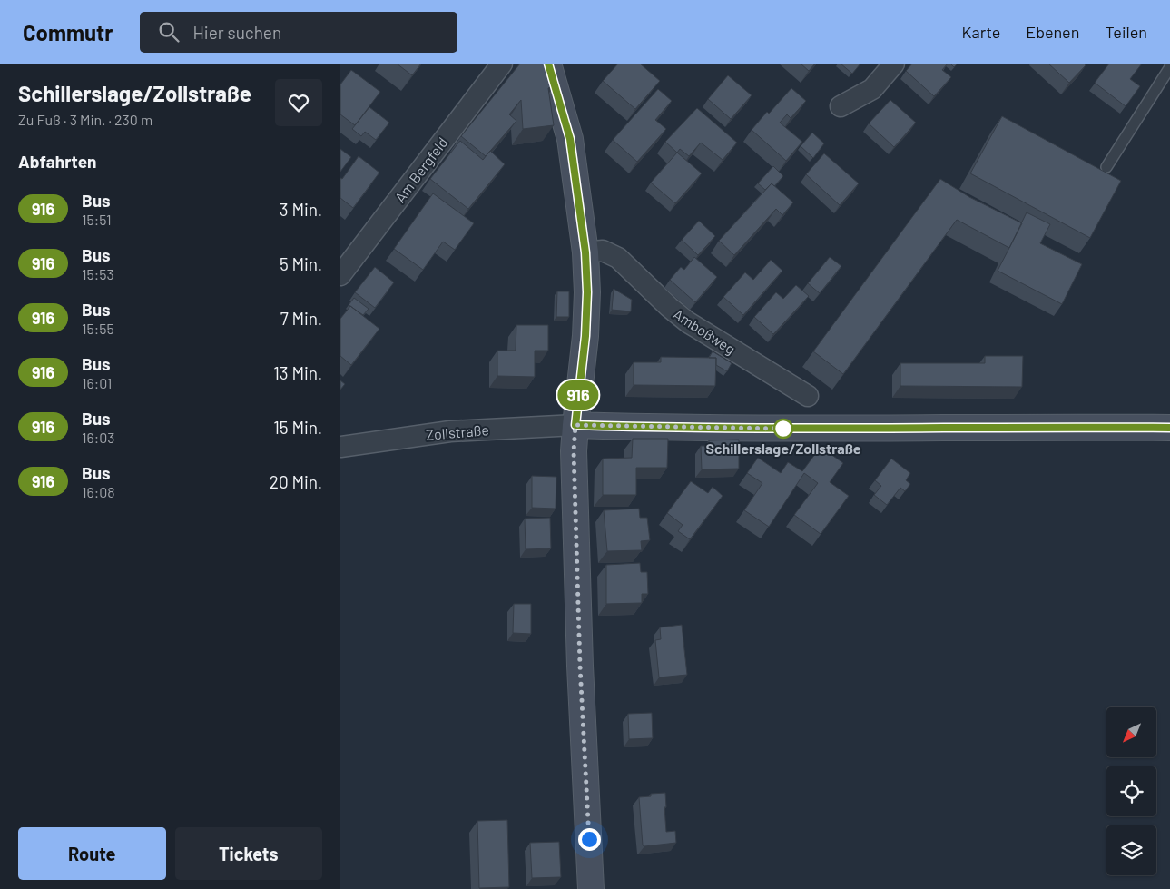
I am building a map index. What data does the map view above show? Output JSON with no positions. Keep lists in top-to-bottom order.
{
  "streets": {
    "street": ["Am Bergfeld", "Amboßweg", "Zollstraße"]
  },
  "places": ["Schillerslage/Zollstraße"],
  "lines": ["bus line 916"],
  "north": "bottom left",
  "page": {
    "header": "Commutr",
    "search": "Hier suchen",
    "nav": ["Karte", "Ebenen", "Teilen"],
    "heading": [
      ["Schillerslage/Zollstraße", "Zu Fuß · 3 Min. · 230 m"],
      "Abfahrten"
    ],
    "on_map": "916",
    "list": [
      {
        "mark": "916",
        "name": "Bus",
        "note": "15:51",
        "value": "3 Min."
      },
      {
        "mark": "916",
        "name": "Bus",
        "note": "15:53",
        "value": "5 Min."
      },
      {
        "mark": "916",
        "name": "Bus",
        "note": "15:55",
        "value": "7 Min."
      },
      {
        "mark": "916",
        "name": "Bus",
        "note": "16:01",
        "value": "13 Min."
      },
      {
        "mark": "916",
        "name": "Bus",
        "note": "16:03",
        "value": "15 Min."
      },
      {
        "mark": "916",
        "name": "Bus",
        "note": "16:08",
        "value": "20 Min."
      }
    ],
    "buttons": ["Route", "Tickets"]
  }
}
